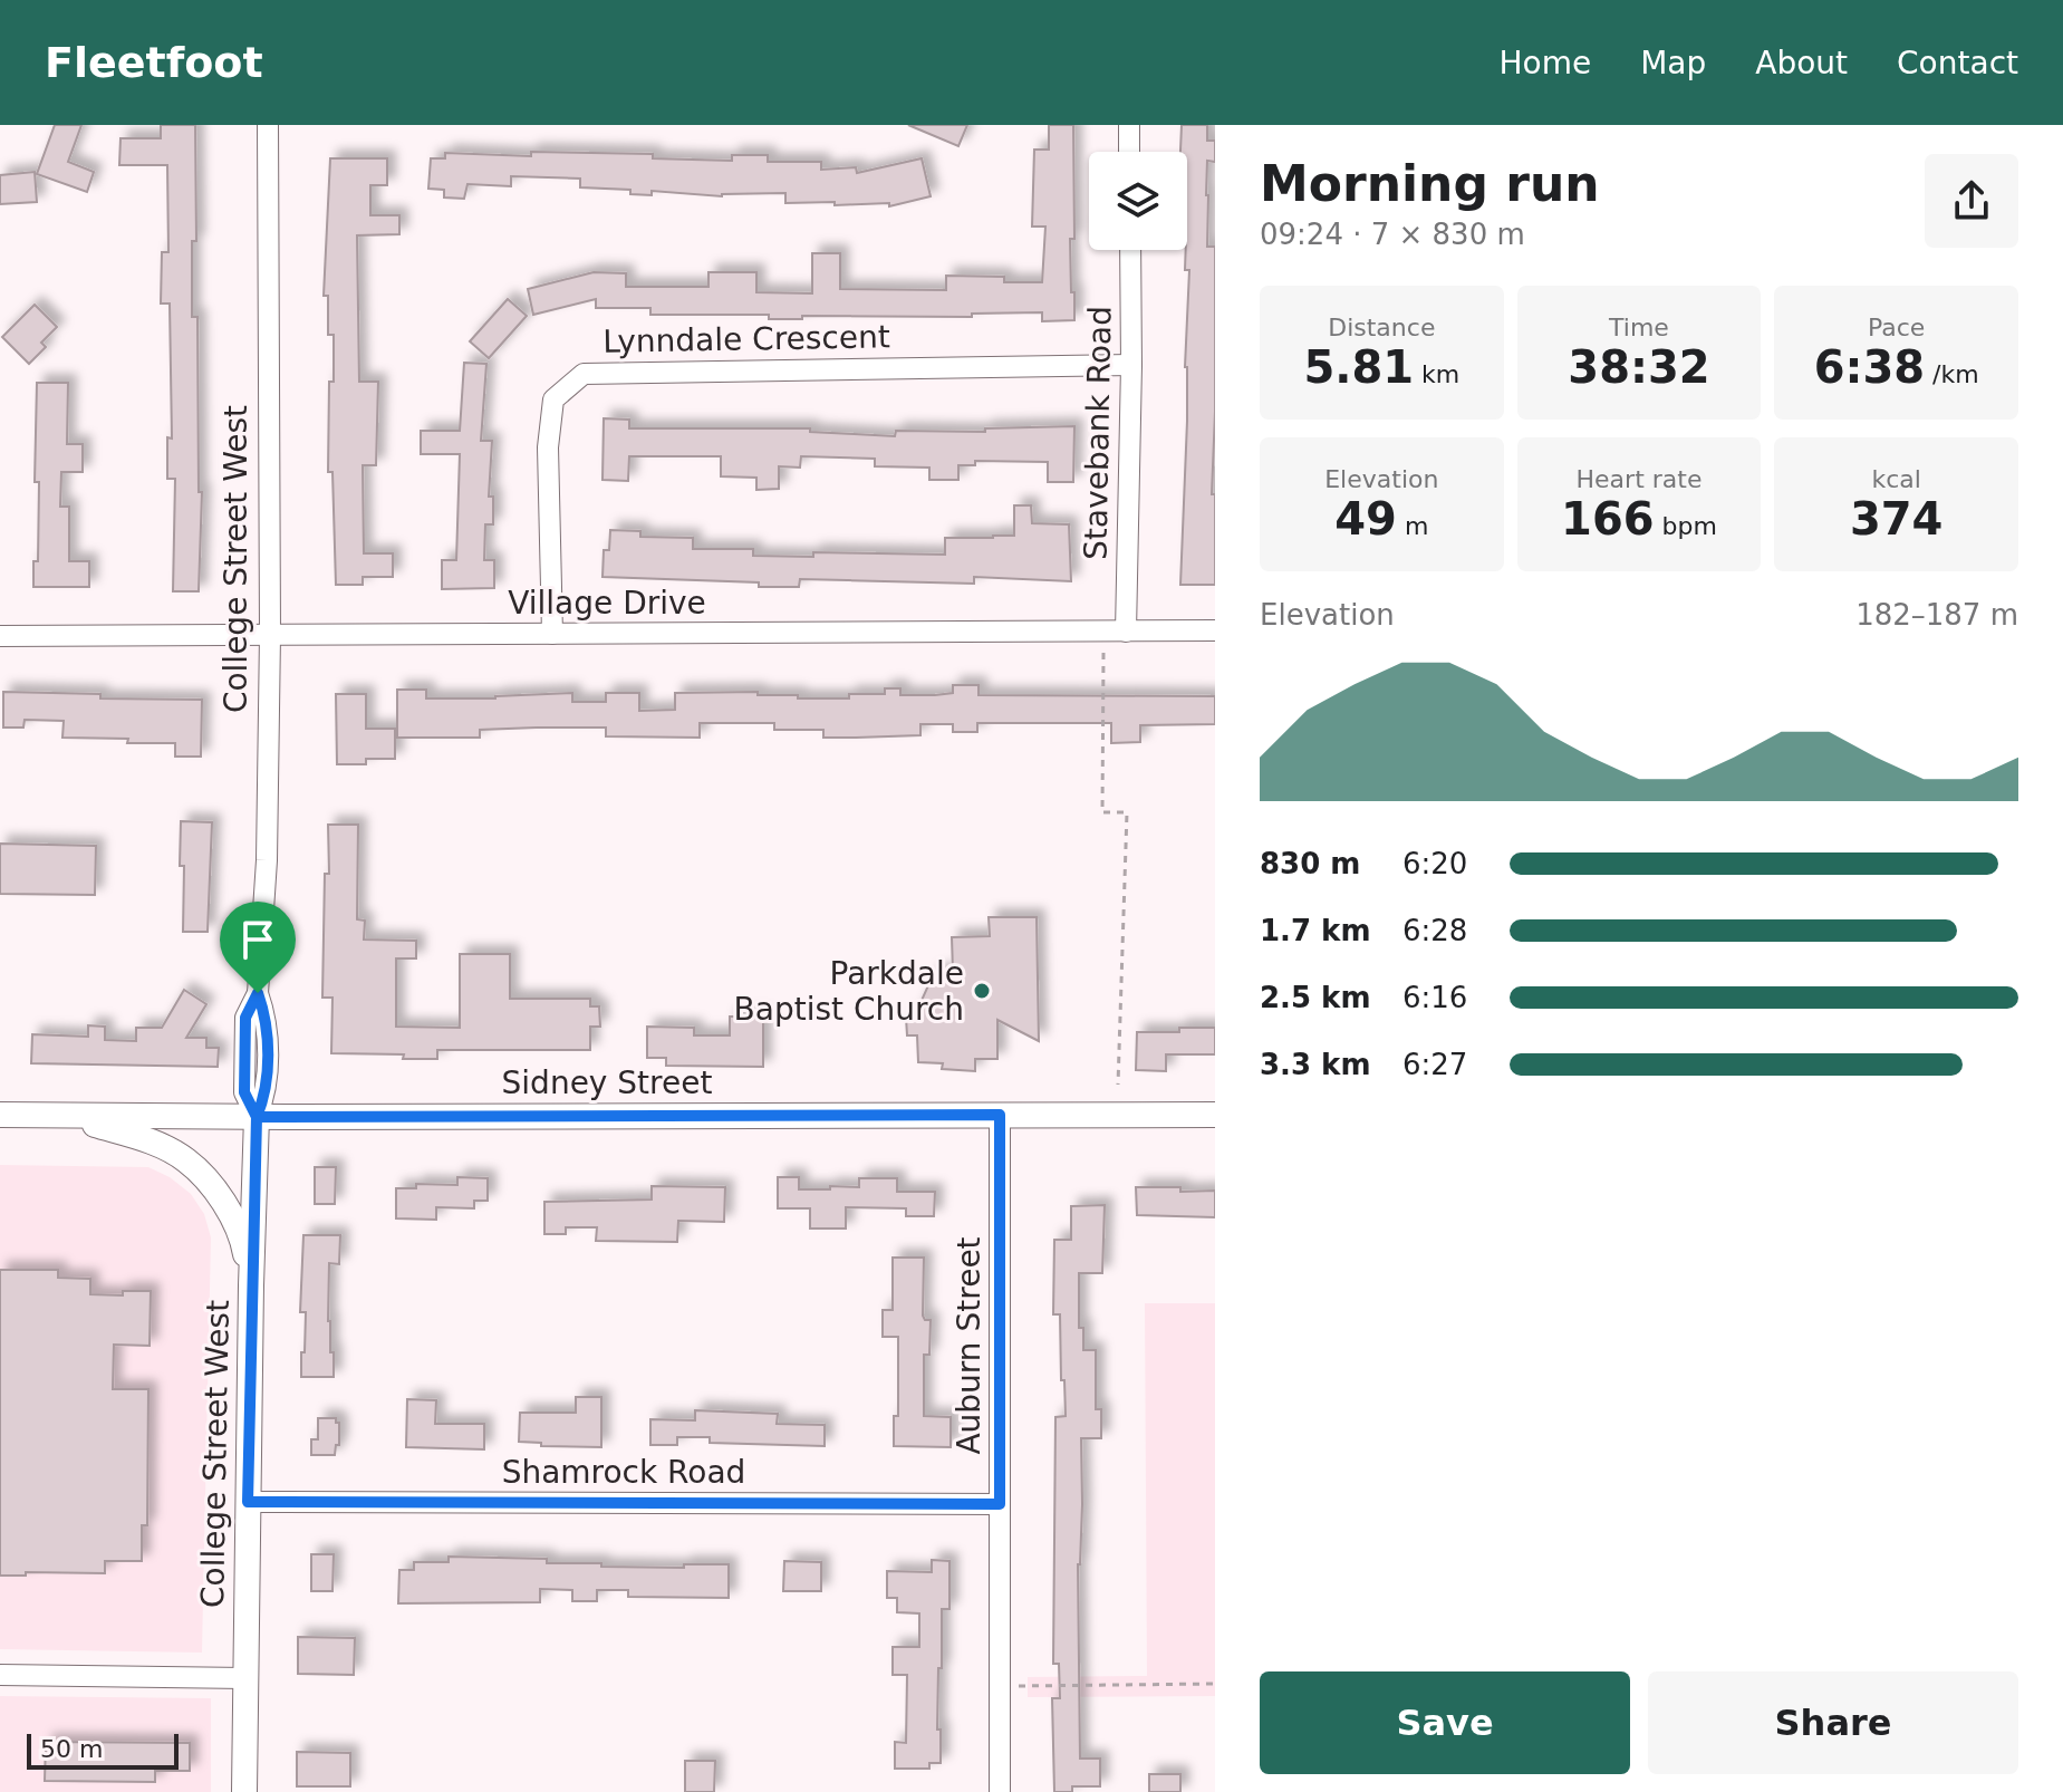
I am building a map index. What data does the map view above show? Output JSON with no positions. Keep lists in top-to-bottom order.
{
  "streets": {
    "main road": ["College Street West", "Sidney Street"],
    "street": [
      "Lynndale Crescent",
      "Stavebank Road",
      "Village Drive",
      "Auburn Street",
      "Shamrock Road"
    ]
  },
  "crossings": [
    ["Lynndale Crescent", "Stavebank Road"],
    ["Lynndale Crescent", "Village Drive"],
    ["Stavebank Road", "Village Drive"],
    ["College Street West", "Village Drive"],
    ["College Street West", "Sidney Street"],
    ["College Street West", "Shamrock Road"],
    ["Sidney Street", "Auburn Street"],
    ["Auburn Street", "Shamrock Road"]
  ],
  "places": ["Parkdale Baptist Church"],
  "scale_bar": "50 m",
  "page": {
    "header": "Fleetfoot",
    "nav": [
      "Home",
      "Map",
      "About",
      "Contact"
    ],
    "heading": ["Morning run", "09:24 · 7 × 830 m"],
    "stats": [
      ["Distance", "5.81 km"],
      ["Time", "38:32"],
      ["Pace", "6:38 /km"],
      ["Elevation", "49 m"],
      ["Heart rate", "166 bpm"],
      ["kcal", "374"]
    ],
    "chart": ["Elevation", "182–187 m"],
    "list": [
      {
        "name": "830 m",
        "note": "6:20"
      },
      {
        "name": "1.7 km",
        "note": "6:28"
      },
      {
        "name": "2.5 km",
        "note": "6:16"
      },
      {
        "name": "3.3 km",
        "note": "6:27"
      }
    ],
    "buttons": ["Save", "Share"],
    "scale": "50 m"
  }
}
